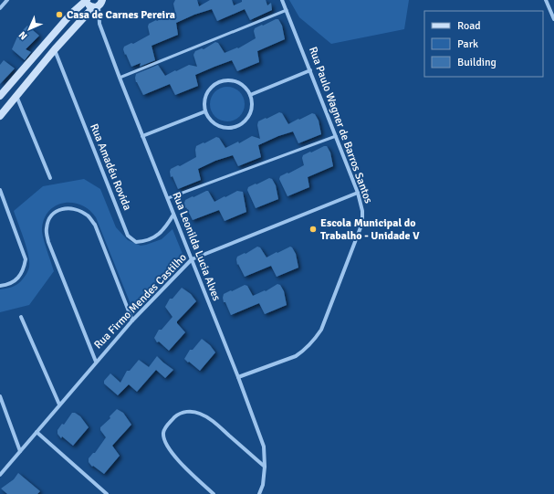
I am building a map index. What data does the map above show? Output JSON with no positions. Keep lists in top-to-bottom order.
{
  "streets": {
    "street": [
      "Rua Paulo Wagner de Barros Santos",
      "Rua Amadéu Rovida",
      "Rua Leonilda Lucia Alves",
      "Rua Firmo Mendes Castilho"
    ]
  },
  "crossings": [
    ["Rua Paulo Wagner de Barros Santos", "Rua Leonilda Lucia Alves"],
    ["Rua Paulo Wagner de Barros Santos", "Rua Firmo Mendes Castilho"],
    ["Rua Amadéu Rovida", "Rua Leonilda Lucia Alves"],
    ["Rua Leonilda Lucia Alves", "Rua Firmo Mendes Castilho"]
  ],
  "places": ["Casa de Carnes Pereira", "Escola Municipal do Trabalho - Unidade V"],
  "legend": ["Road", "Park", "Building"],
  "north": "bottom left"
}
